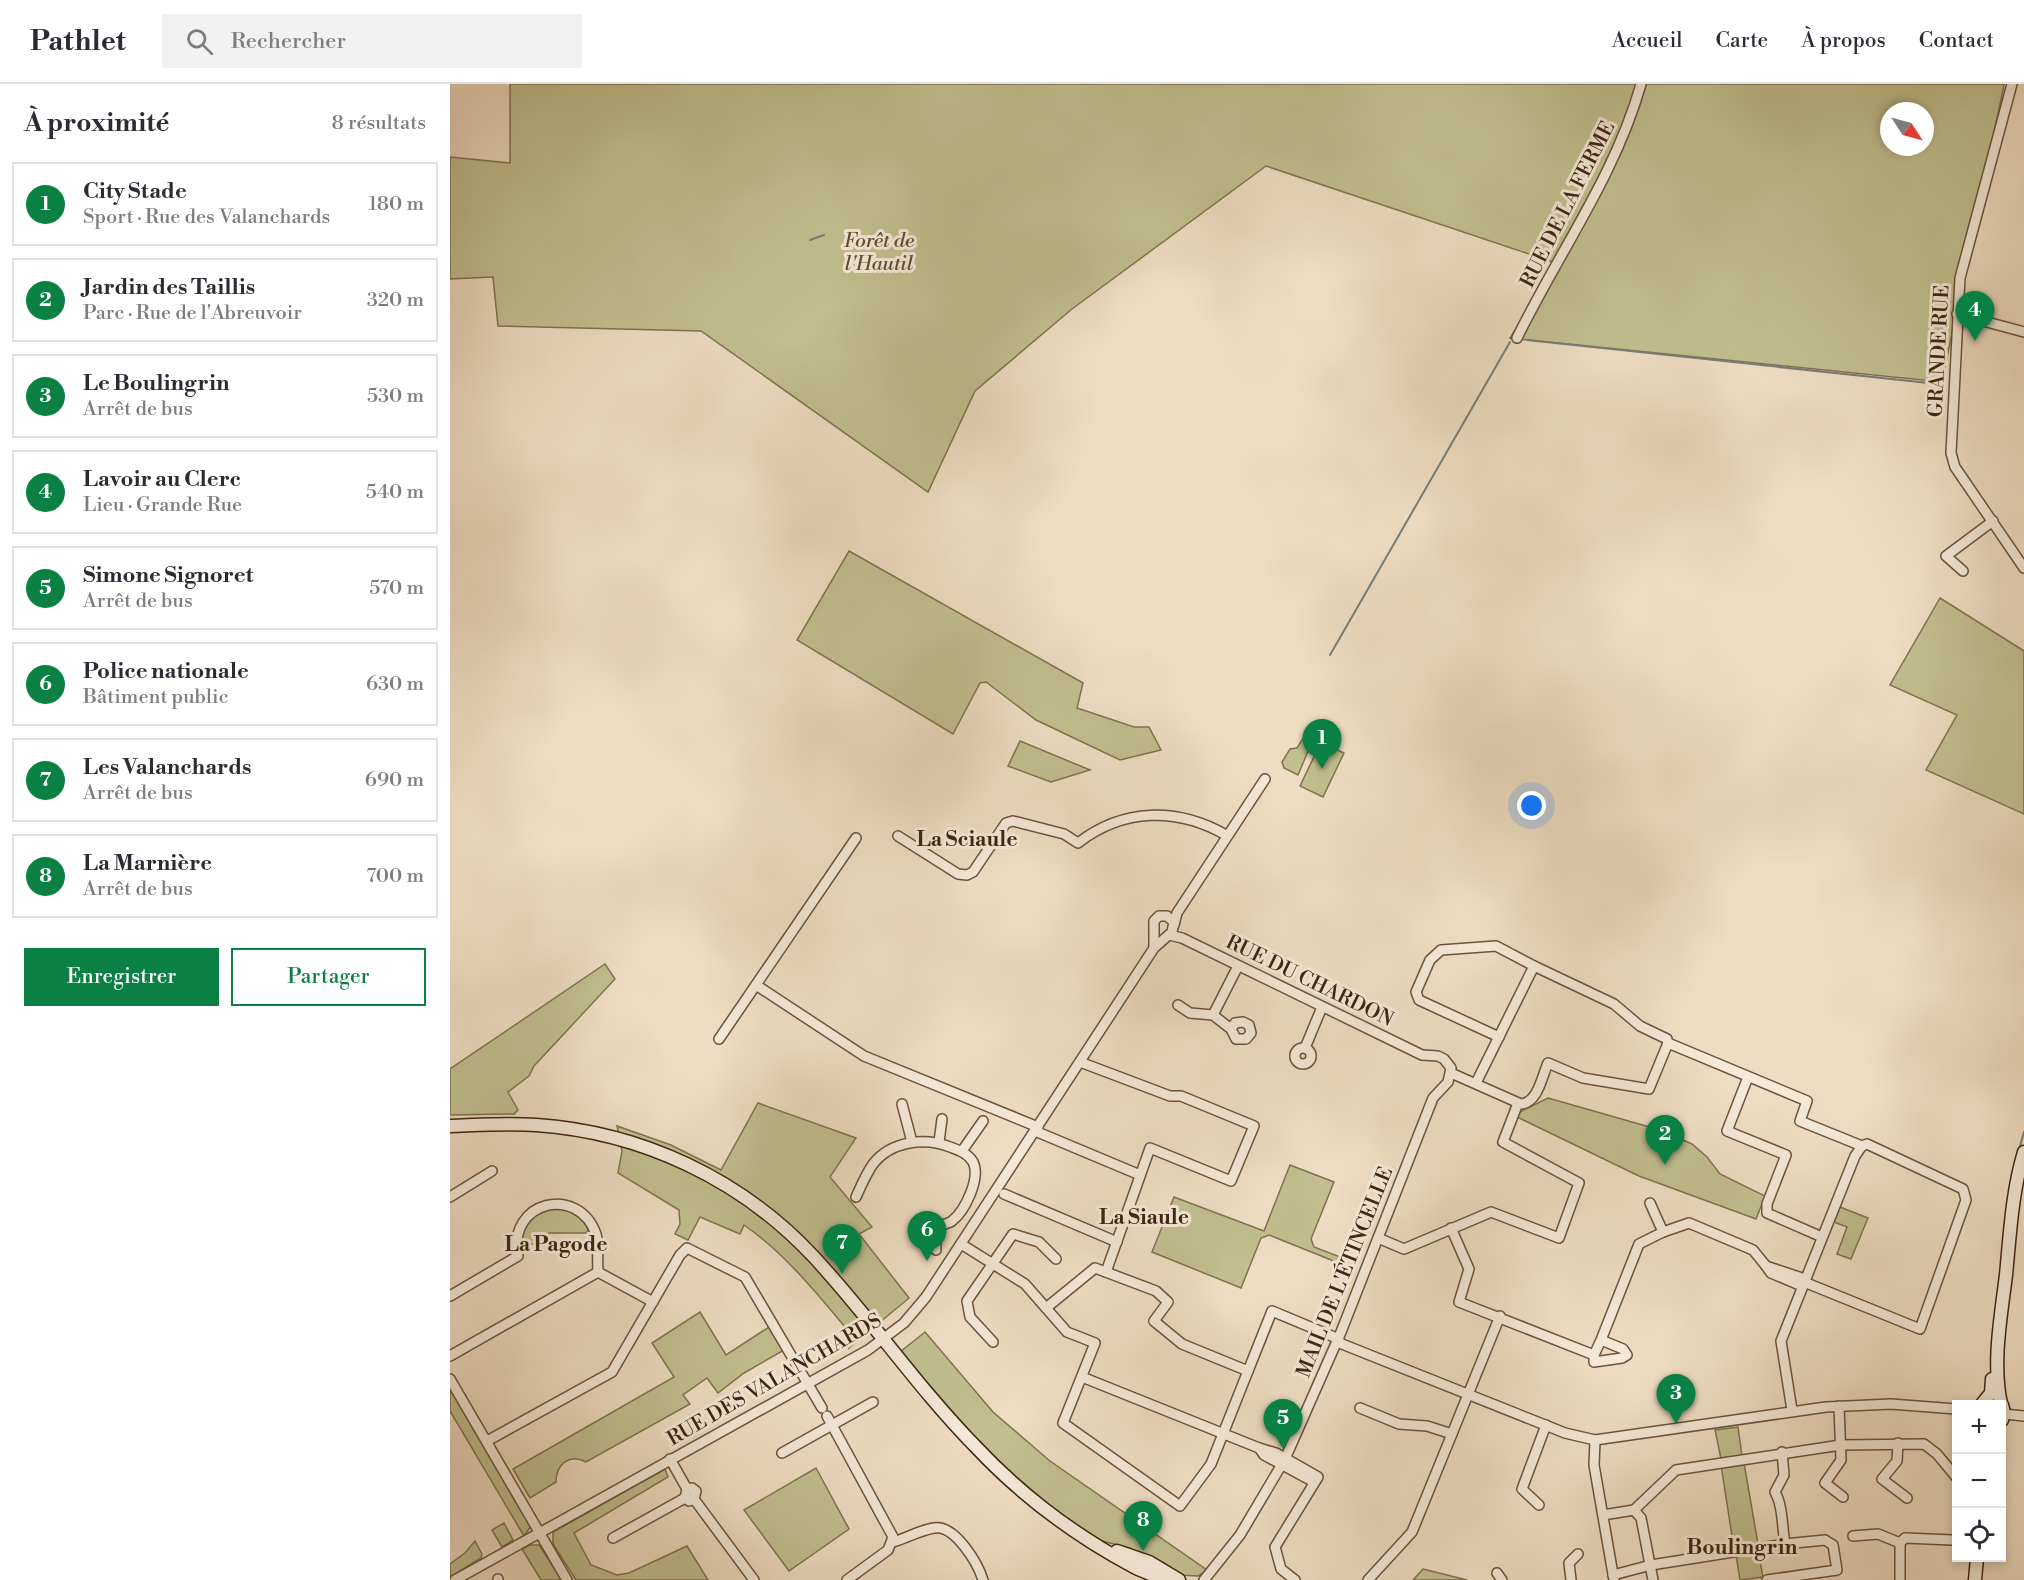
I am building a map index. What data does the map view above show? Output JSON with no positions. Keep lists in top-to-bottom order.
{
  "streets": {
    "street": [
      "RUE DE LA FERME",
      "GRANDE RUE",
      "RUE DU CHARDON",
      "MAIL DE L'ÉTINCELLE",
      "RUE DES VALANCHARDS"
    ]
  },
  "crossings": [
    ["RUE DU CHARDON", "MAIL DE L'ÉTINCELLE"],
    ["RUE DU CHARDON", "RUE DES VALANCHARDS"]
  ],
  "districts": [
    "La Sciaule",
    "La Siaule",
    "La Pagode",
    "Boulingrin"
  ],
  "parks": ["Forêt de l'Hautil"],
  "north": "bottom right",
  "page": {
    "header": "Pathlet",
    "search": "Rechercher",
    "nav": [
      "Accueil",
      "Carte",
      "À propos",
      "Contact"
    ],
    "heading": ["À proximité", "8 résultats"],
    "list": [
      {
        "mark": "1",
        "name": "City Stade",
        "note": "Sport · Rue des Valanchards",
        "value": "180 m"
      },
      {
        "mark": "2",
        "name": "Jardin des Taillis",
        "note": "Parc · Rue de l'Abreuvoir",
        "value": "320 m"
      },
      {
        "mark": "3",
        "name": "Le Boulingrin",
        "note": "Arrêt de bus",
        "value": "530 m"
      },
      {
        "mark": "4",
        "name": "Lavoir au Clerc",
        "note": "Lieu · Grande Rue",
        "value": "540 m"
      },
      {
        "mark": "5",
        "name": "Simone Signoret",
        "note": "Arrêt de bus",
        "value": "570 m"
      },
      {
        "mark": "6",
        "name": "Police nationale",
        "note": "Bâtiment public",
        "value": "630 m"
      },
      {
        "mark": "7",
        "name": "Les Valanchards",
        "note": "Arrêt de bus",
        "value": "690 m"
      },
      {
        "mark": "8",
        "name": "La Marnière",
        "note": "Arrêt de bus",
        "value": "700 m"
      }
    ],
    "pins": [
      "4",
      "1",
      "2",
      "6",
      "7",
      "3",
      "5",
      "8"
    ],
    "buttons": ["Enregistrer", "Partager"],
    "map_buttons": ["+", "−"]
  }
}
